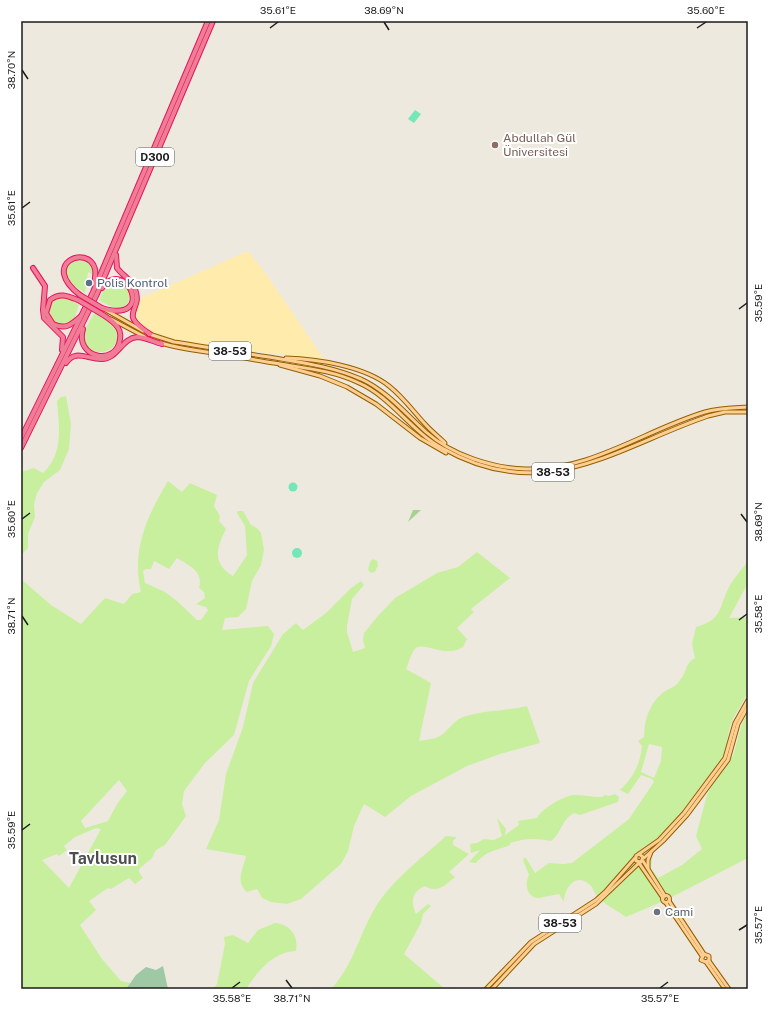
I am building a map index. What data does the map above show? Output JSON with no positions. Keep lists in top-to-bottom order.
{
  "streets": {
    "highway": ["D300"],
    "main road": ["38-53"]
  },
  "districts": ["Tavlusun"],
  "places": ["Abdullah Gül Üniversitesi", "Polis Kontrol", "Cami"],
  "coordinates": [
    "35.61°E",
    "38.69°N",
    "35.60°E",
    "38.70°N",
    "35.59°E",
    "35.58°E",
    "38.71°N",
    "35.57°E"
  ]
}
